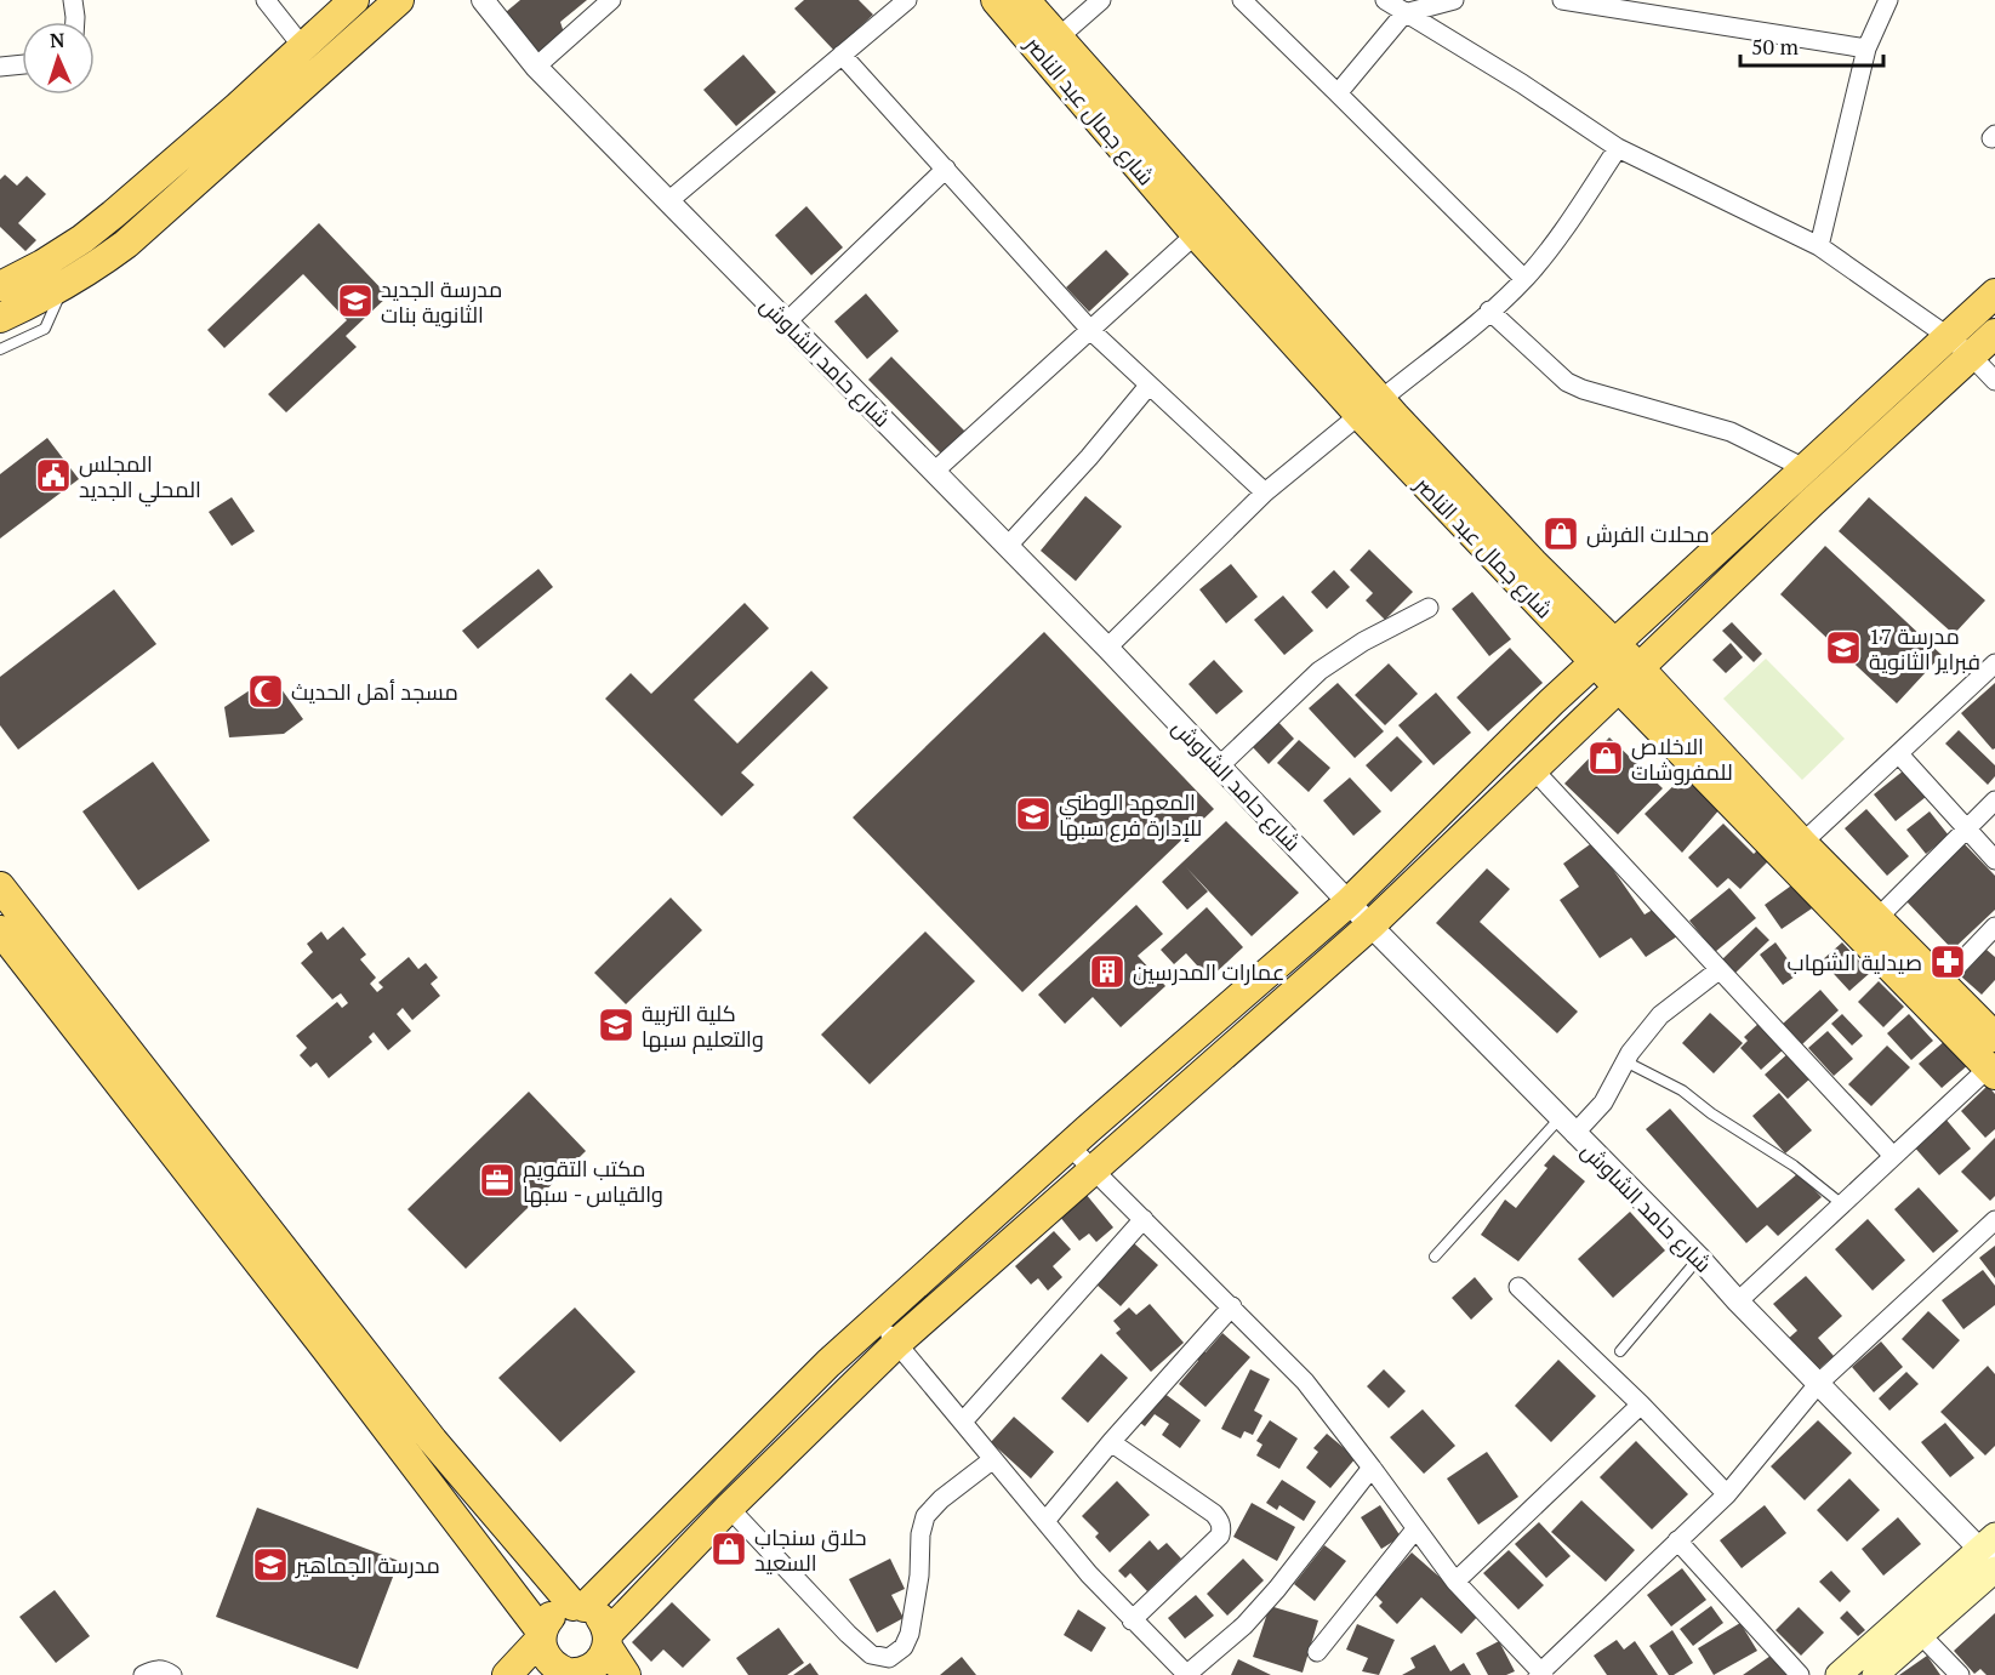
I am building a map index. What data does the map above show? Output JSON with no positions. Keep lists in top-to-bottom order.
{
  "streets": {
    "main road": ["شارع جمال عبد الناصر"],
    "street": ["شارع حامد الشاوش"]
  },
  "places": {
    "school or university": [
      "مدرسة الجديد الثانوية بنات",
      "مدرسة 17 فبراير الثانوية",
      "المعهد الوطني للإدارة فرع سبها",
      "كلية التربية والتعليم سبها",
      "مدرسة الجماهير"
    ],
    "public building": ["المجلس المحلي الجديد"],
    "shop": ["محلات الفرش", "الاخلاص للمفروشات", "حلاق سنجاب السعيد"],
    "mosque": ["مسجد أهل الحديث"],
    "pharmacy": ["صيدلية الشهاب"],
    "building": ["عمارات المدرسين"],
    "office": ["مكتب التقويم والقياس - سبها"]
  },
  "scale_bar": "50 m",
  "north": "top"
}
